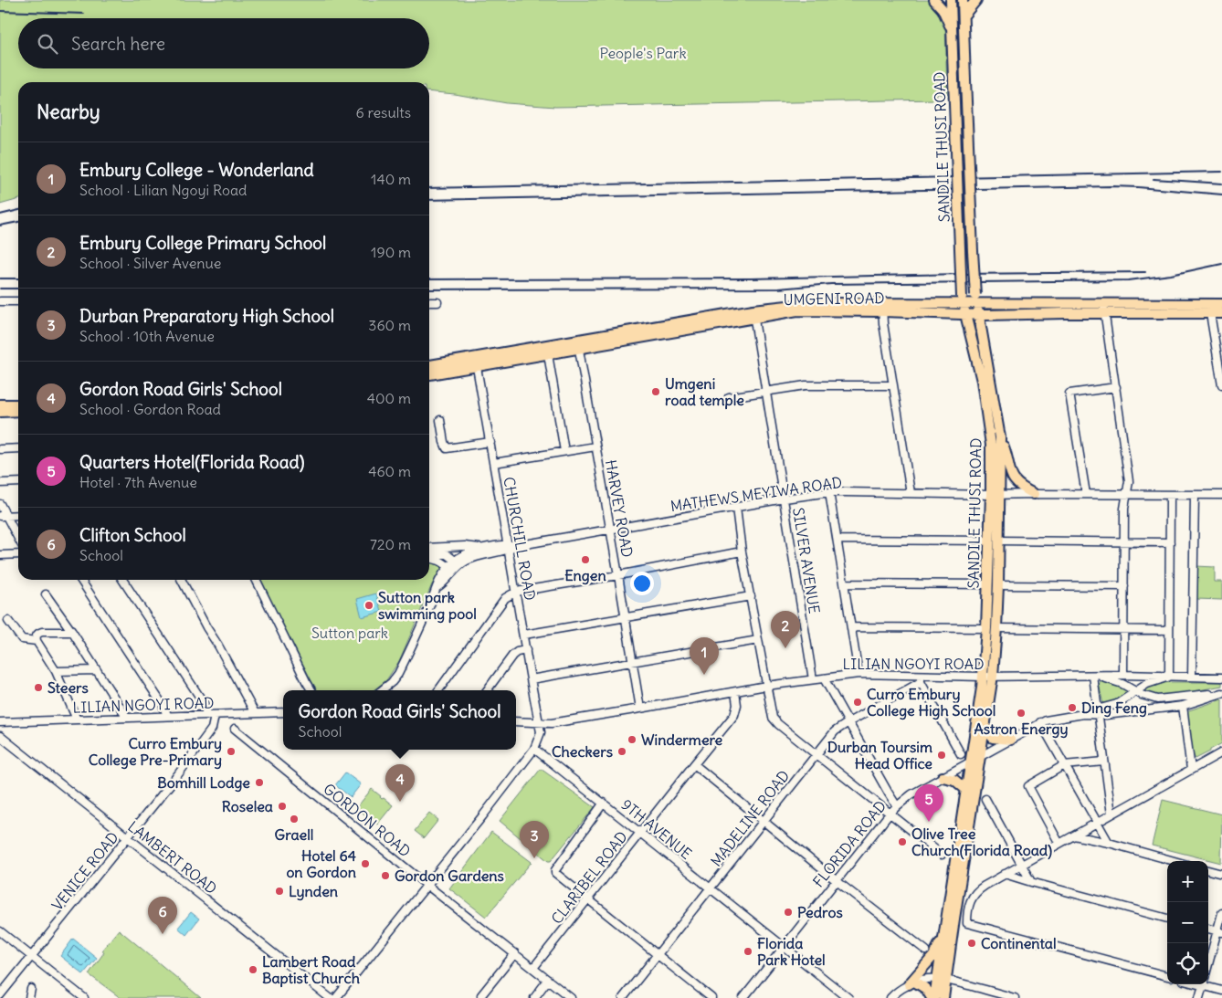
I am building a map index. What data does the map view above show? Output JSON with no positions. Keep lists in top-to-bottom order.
{
  "streets": {
    "main road": ["SANDILE THUSI ROAD", "UMGENI ROAD"],
    "street": [
      "MATHEWS MEYIWA ROAD",
      "HARVEY ROAD",
      "CHURCHILL ROAD",
      "SILVER AVENUE",
      "LILIAN NGOYI ROAD",
      "MADELINE ROAD",
      "GORDON ROAD",
      "9TH AVENUE",
      "FLORIDA ROAD",
      "LAMBERT ROAD",
      "VENICE ROAD",
      "CLARIBEL ROAD"
    ]
  },
  "crossings": [
    ["SANDILE THUSI ROAD", "UMGENI ROAD"],
    ["SANDILE THUSI ROAD", "MATHEWS MEYIWA ROAD"],
    ["SANDILE THUSI ROAD", "LILIAN NGOYI ROAD"],
    ["SANDILE THUSI ROAD", "FLORIDA ROAD"],
    ["UMGENI ROAD", "HARVEY ROAD"],
    ["UMGENI ROAD", "CHURCHILL ROAD"],
    ["UMGENI ROAD", "SILVER AVENUE"],
    ["MATHEWS MEYIWA ROAD", "HARVEY ROAD"],
    ["MATHEWS MEYIWA ROAD", "CHURCHILL ROAD"],
    ["MATHEWS MEYIWA ROAD", "SILVER AVENUE"],
    ["HARVEY ROAD", "LILIAN NGOYI ROAD"],
    ["CHURCHILL ROAD", "LILIAN NGOYI ROAD"],
    ["SILVER AVENUE", "LILIAN NGOYI ROAD"],
    ["LILIAN NGOYI ROAD", "MADELINE ROAD"],
    ["LILIAN NGOYI ROAD", "FLORIDA ROAD"],
    ["LILIAN NGOYI ROAD", "VENICE ROAD"],
    ["LILIAN NGOYI ROAD", "CLARIBEL ROAD"],
    ["MADELINE ROAD", "9TH AVENUE"],
    ["GORDON ROAD", "CLARIBEL ROAD"],
    ["9TH AVENUE", "FLORIDA ROAD"],
    ["9TH AVENUE", "CLARIBEL ROAD"],
    ["LAMBERT ROAD", "VENICE ROAD"]
  ],
  "parks": ["People's Park", "Sutton park"],
  "places": [
    "Umgeni road temple",
    "Engen",
    "Sutton park swimming pool",
    "Steers",
    "Curro Embury College High School",
    "Ding Feng",
    "Astron Energy",
    "Windermere",
    "Curro Embury College Pre-Primary",
    "Checkers",
    "Durban Toursim Head Office",
    "Bomhill Lodge",
    "Roselea",
    "Graell",
    "Olive Tree Church(Florida Road)",
    "Hotel 64 on Gordon",
    "Gordon Gardens",
    "Lynden",
    "Pedros",
    "Continental",
    "Florida Park Hotel",
    "Lambert Road Baptist Church"
  ],
  "page": {
    "search": "Search here",
    "heading": ["Nearby", "6 results"],
    "list": [
      {
        "mark": "1",
        "name": "Embury College - Wonderland",
        "note": "School · Lilian Ngoyi Road",
        "value": "140 m"
      },
      {
        "mark": "2",
        "name": "Embury College Primary School",
        "note": "School · Silver Avenue",
        "value": "190 m"
      },
      {
        "mark": "3",
        "name": "Durban Preparatory High School",
        "note": "School · 10th Avenue",
        "value": "360 m"
      },
      {
        "mark": "4",
        "name": "Gordon Road Girls' School",
        "note": "School · Gordon Road",
        "value": "400 m"
      },
      {
        "mark": "5",
        "name": "Quarters Hotel(Florida Road)",
        "note": "Hotel · 7th Avenue",
        "value": "460 m"
      },
      {
        "mark": "6",
        "name": "Clifton School",
        "note": "School",
        "value": "720 m"
      }
    ],
    "pins": [
      "2",
      "1",
      "4",
      "5",
      "3",
      "6"
    ],
    "popup": ["Gordon Road Girls' School", "School"],
    "map_buttons": ["+", "−"]
  }
}
